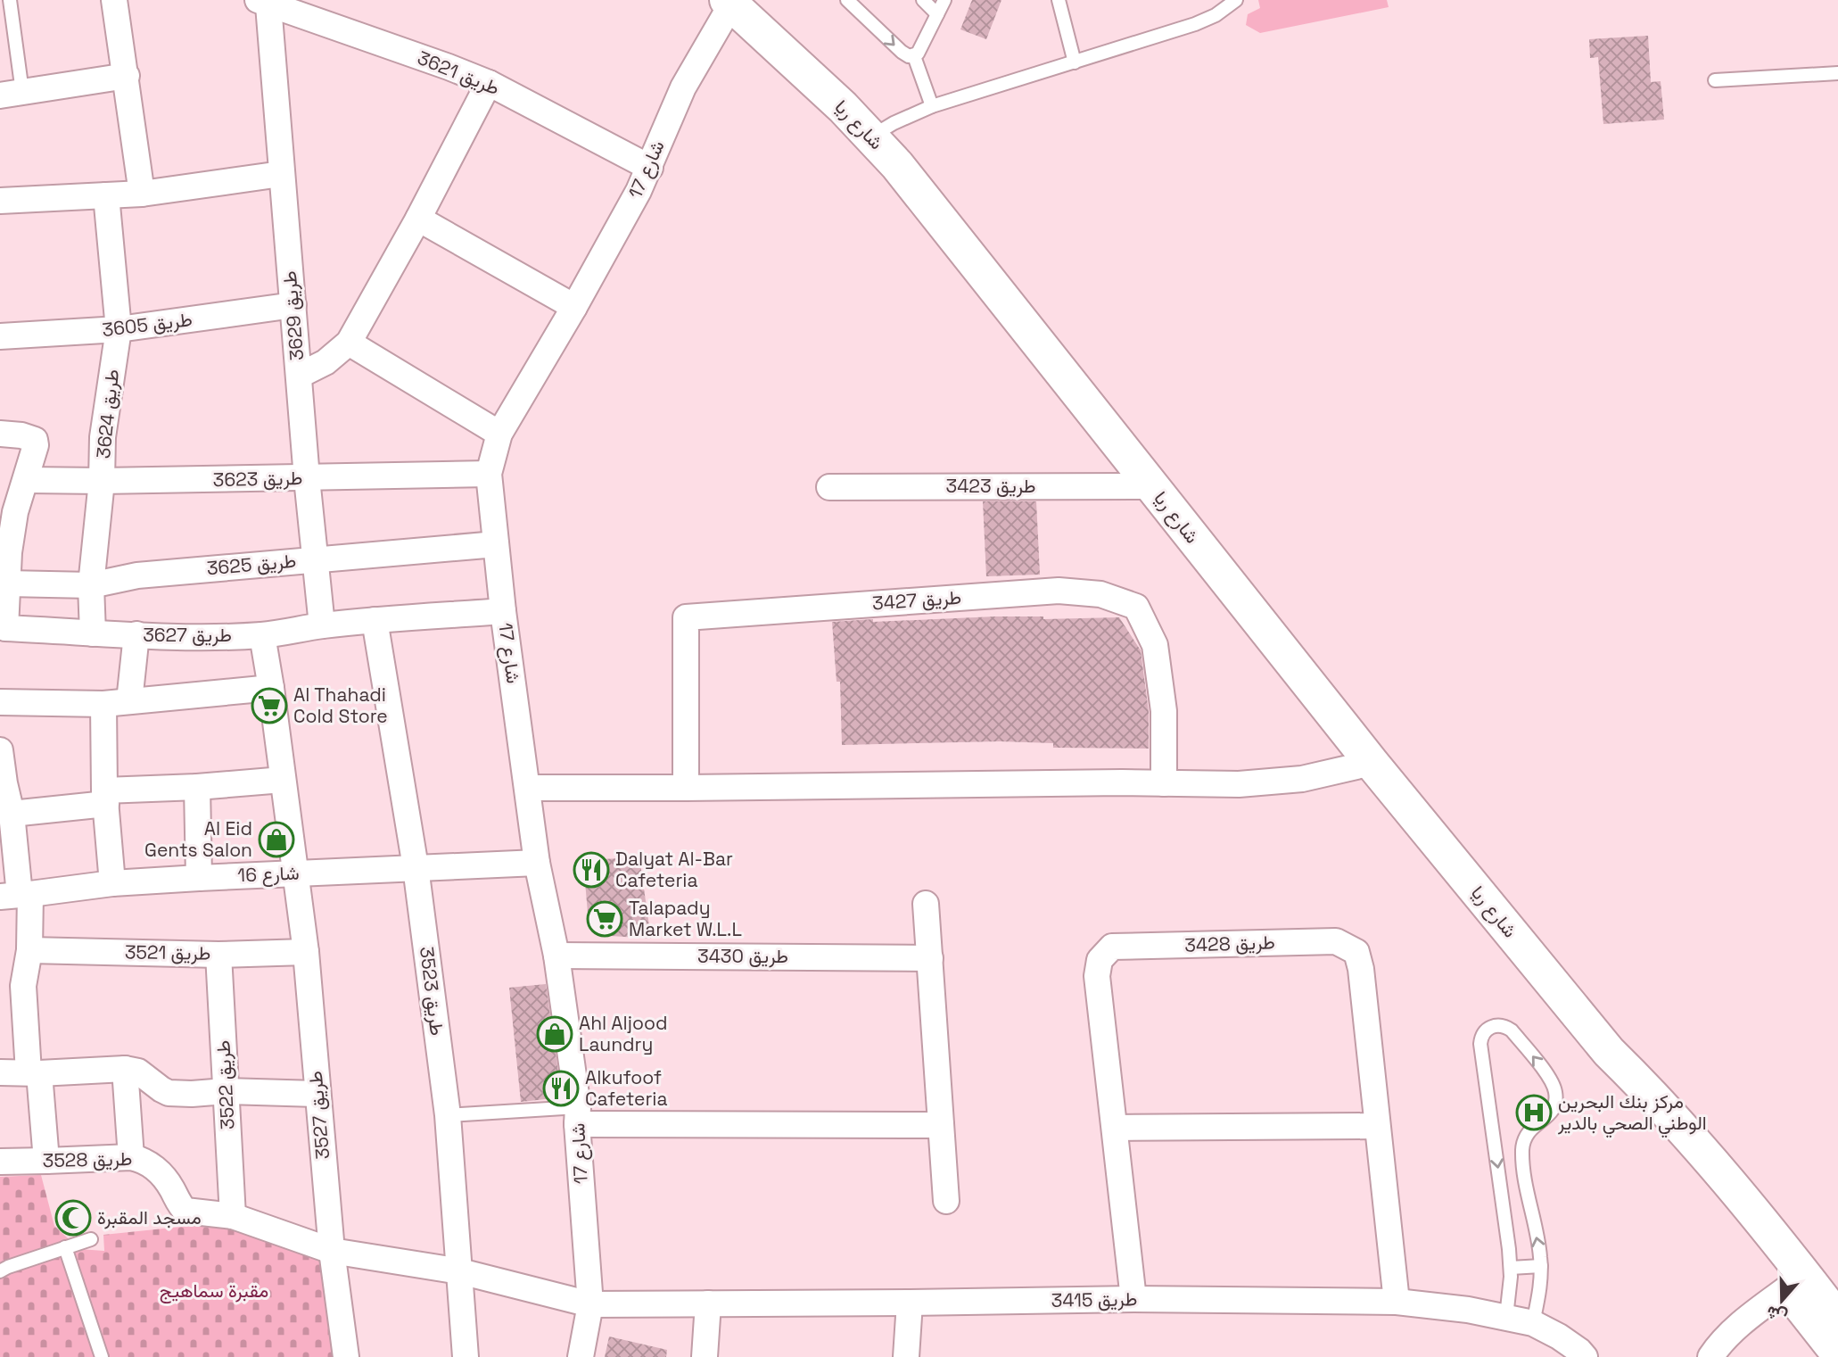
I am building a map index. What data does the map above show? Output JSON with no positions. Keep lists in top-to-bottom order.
{
  "streets": {
    "main road": ["شارع ريا"],
    "street": [
      "طريق 3621",
      "شارع 17",
      "طريق 3629",
      "طريق 3605",
      "طريق 3624",
      "طريق 3623",
      "طريق 3423",
      "طريق 3625",
      "طريق 3427",
      "طريق 3627",
      "شارع 16",
      "طريق 3428",
      "طريق 3521",
      "طريق 3430",
      "طريق 3523",
      "طريق 3522",
      "طريق 3527",
      "طريق 3528",
      "طريق 3415"
    ]
  },
  "crossings": [
    ["طريق 3621", "شارع 17"],
    ["طريق 3621", "طريق 3629"],
    ["شارع ريا", "شارع 17"],
    ["شارع ريا", "طريق 3423"],
    ["شارع 17", "طريق 3623"],
    ["شارع 17", "طريق 3625"],
    ["شارع 17", "طريق 3627"],
    ["شارع 17", "شارع 16"],
    ["شارع 17", "طريق 3430"],
    ["شارع 17", "طريق 3415"],
    ["طريق 3629", "طريق 3605"],
    ["طريق 3629", "طريق 3623"],
    ["طريق 3629", "طريق 3625"],
    ["طريق 3629", "طريق 3627"],
    ["طريق 3605", "طريق 3624"],
    ["طريق 3624", "طريق 3623"],
    ["طريق 3624", "طريق 3625"],
    ["طريق 3624", "طريق 3627"],
    ["شارع 16", "طريق 3523"],
    ["شارع 16", "طريق 3527"],
    ["طريق 3428", "طريق 3415"],
    ["طريق 3521", "طريق 3522"],
    ["طريق 3521", "طريق 3527"],
    ["طريق 3523", "طريق 3528"],
    ["طريق 3523", "طريق 3415"],
    ["طريق 3522", "طريق 3528"],
    ["طريق 3527", "طريق 3528"],
    ["طريق 3528", "طريق 3415"]
  ],
  "parks": ["مقبرة سماهيج"],
  "places": {
    "supermarket": ["Al Thahadi Cold Store", "Talapady Market W.L.L"],
    "shop": ["Al Eid Gents Salon", "Ahl Aljood Laundry"],
    "restaurant": ["Dalyat Al-Bar Cafeteria", "Alkufoof Cafeteria"],
    "hospital": ["مركز بنك البحرين الوطني الصحي بالدير"],
    "mosque": ["مسجد المقبرة"]
  },
  "north": "bottom"
}
